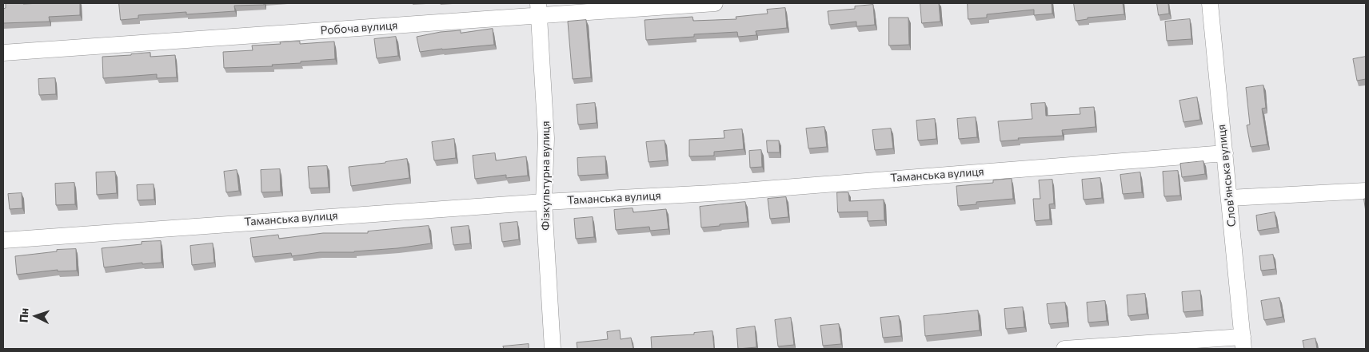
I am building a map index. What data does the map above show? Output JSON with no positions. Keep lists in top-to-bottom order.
{
  "streets": {
    "street": [
      "Робоча вулиця",
      "Таманська вулиця",
      "Фізкультурна вулиця",
      "Слов'янська вулиця"
    ]
  },
  "crossings": [
    ["Робоча вулиця", "Фізкультурна вулиця"],
    ["Таманська вулиця", "Фізкультурна вулиця"],
    ["Таманська вулиця", "Слов'янська вулиця"]
  ],
  "north": "left"
}
